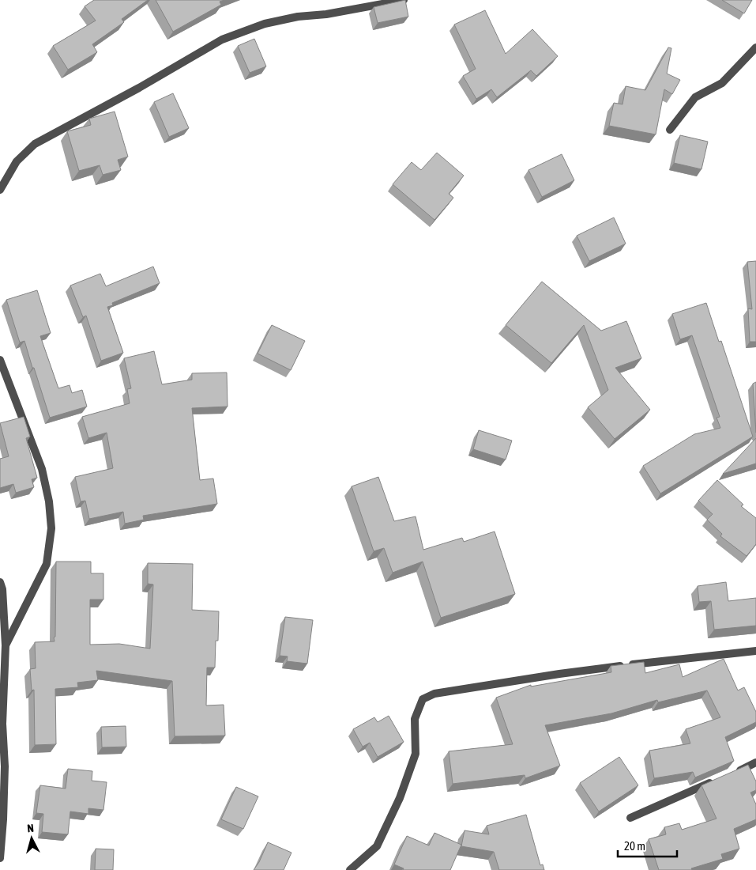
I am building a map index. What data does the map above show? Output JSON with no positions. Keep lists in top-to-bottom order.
{
  "scale_bar": "20 m",
  "north": "top"
}
